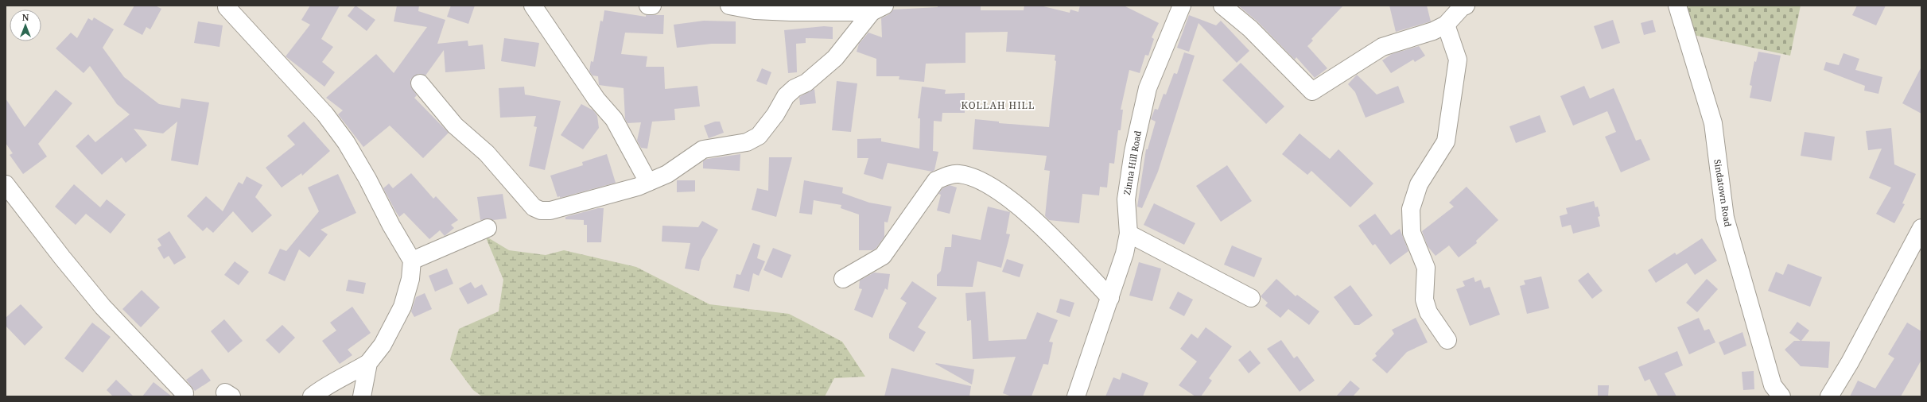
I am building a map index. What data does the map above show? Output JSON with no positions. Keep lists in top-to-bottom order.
{
  "streets": {
    "street": ["Zinna Hill Road", "Sindatown Road"]
  },
  "districts": ["KOLLAH HILL"],
  "north": "top"
}
